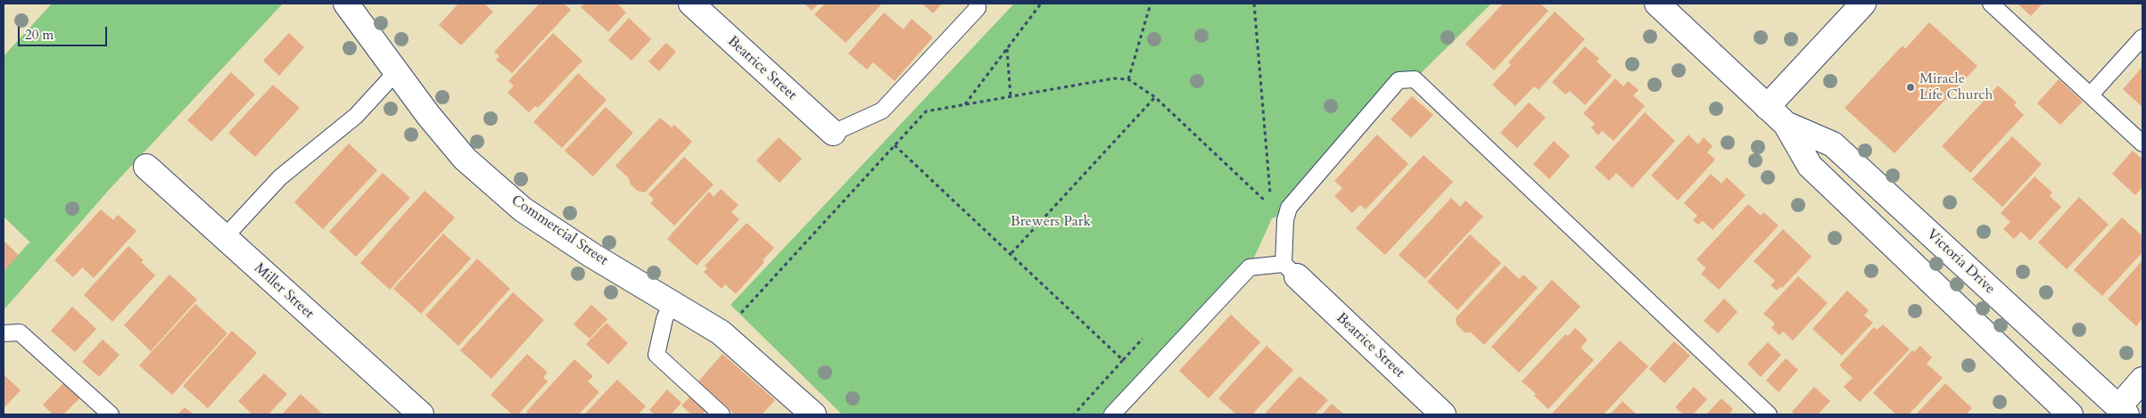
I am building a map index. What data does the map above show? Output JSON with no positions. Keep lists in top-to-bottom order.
{
  "streets": {
    "street": [
      "Beatrice Street",
      "Commercial Street",
      "Victoria Drive",
      "Miller Street"
    ]
  },
  "parks": ["Brewers Park"],
  "places": ["Miracle Life Church"],
  "scale_bar": "20 m"
}
